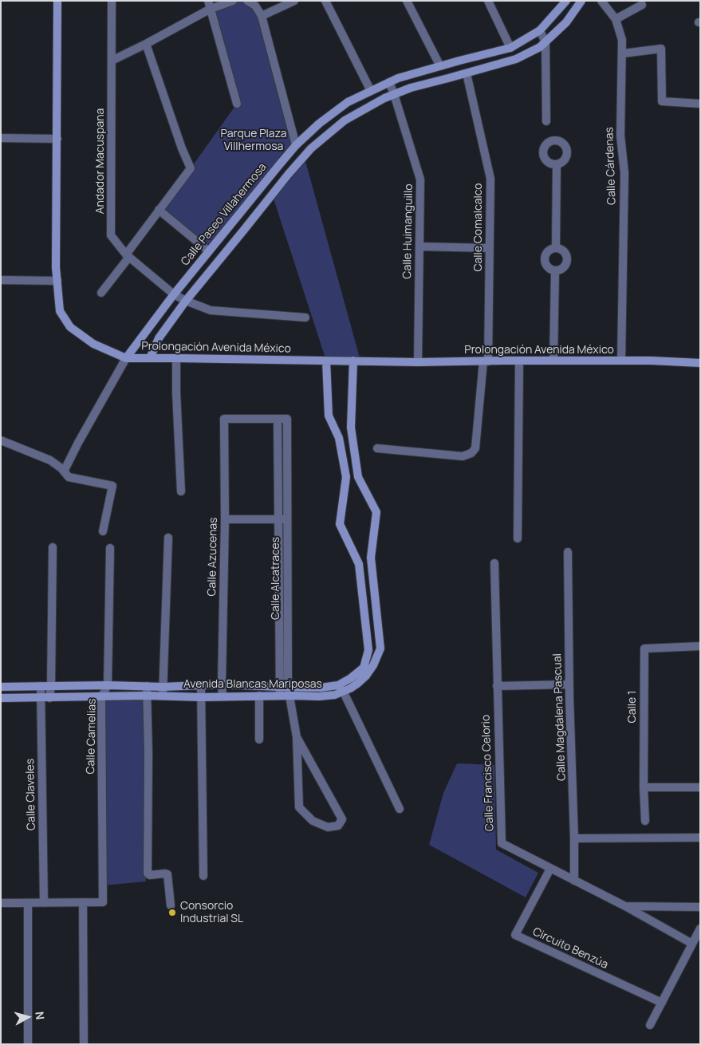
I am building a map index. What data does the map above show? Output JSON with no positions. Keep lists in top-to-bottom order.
{
  "streets": {
    "street": [
      "Andador Macuspana",
      "Calle Cárdenas",
      "Calle Paseo Villahermosa",
      "Calle Comalcalco",
      "Calle Huimanguillo",
      "Prolongación Avenida México",
      "Calle Azucenas",
      "Calle Alcatraces",
      "Avenida Blancas Mariposas",
      "Calle 1",
      "Calle Magdalena Pascual",
      "Calle Camelias",
      "Calle Francisco Celorio",
      "Calle Claveles",
      "Circuito Benzúa"
    ]
  },
  "crossings": [
    ["Andador Macuspana", "Calle Paseo Villahermosa"],
    ["Calle Cárdenas", "Prolongación Avenida México"],
    ["Calle Paseo Villahermosa", "Calle Huimanguillo"],
    ["Calle Paseo Villahermosa", "Prolongación Avenida México"],
    ["Calle Comalcalco", "Prolongación Avenida México"],
    ["Calle Huimanguillo", "Prolongación Avenida México"],
    ["Prolongación Avenida México", "Avenida Blancas Mariposas"],
    ["Calle Azucenas", "Calle Alcatraces"],
    ["Calle Azucenas", "Avenida Blancas Mariposas"],
    ["Calle Alcatraces", "Avenida Blancas Mariposas"],
    ["Avenida Blancas Mariposas", "Calle Camelias"],
    ["Avenida Blancas Mariposas", "Calle Claveles"],
    ["Calle Magdalena Pascual", "Calle Francisco Celorio"],
    ["Calle Francisco Celorio", "Circuito Benzúa"]
  ],
  "parks": ["Parque Plaza Villhermosa"],
  "places": ["Consorcio Industrial SL"],
  "north": "right"
}
